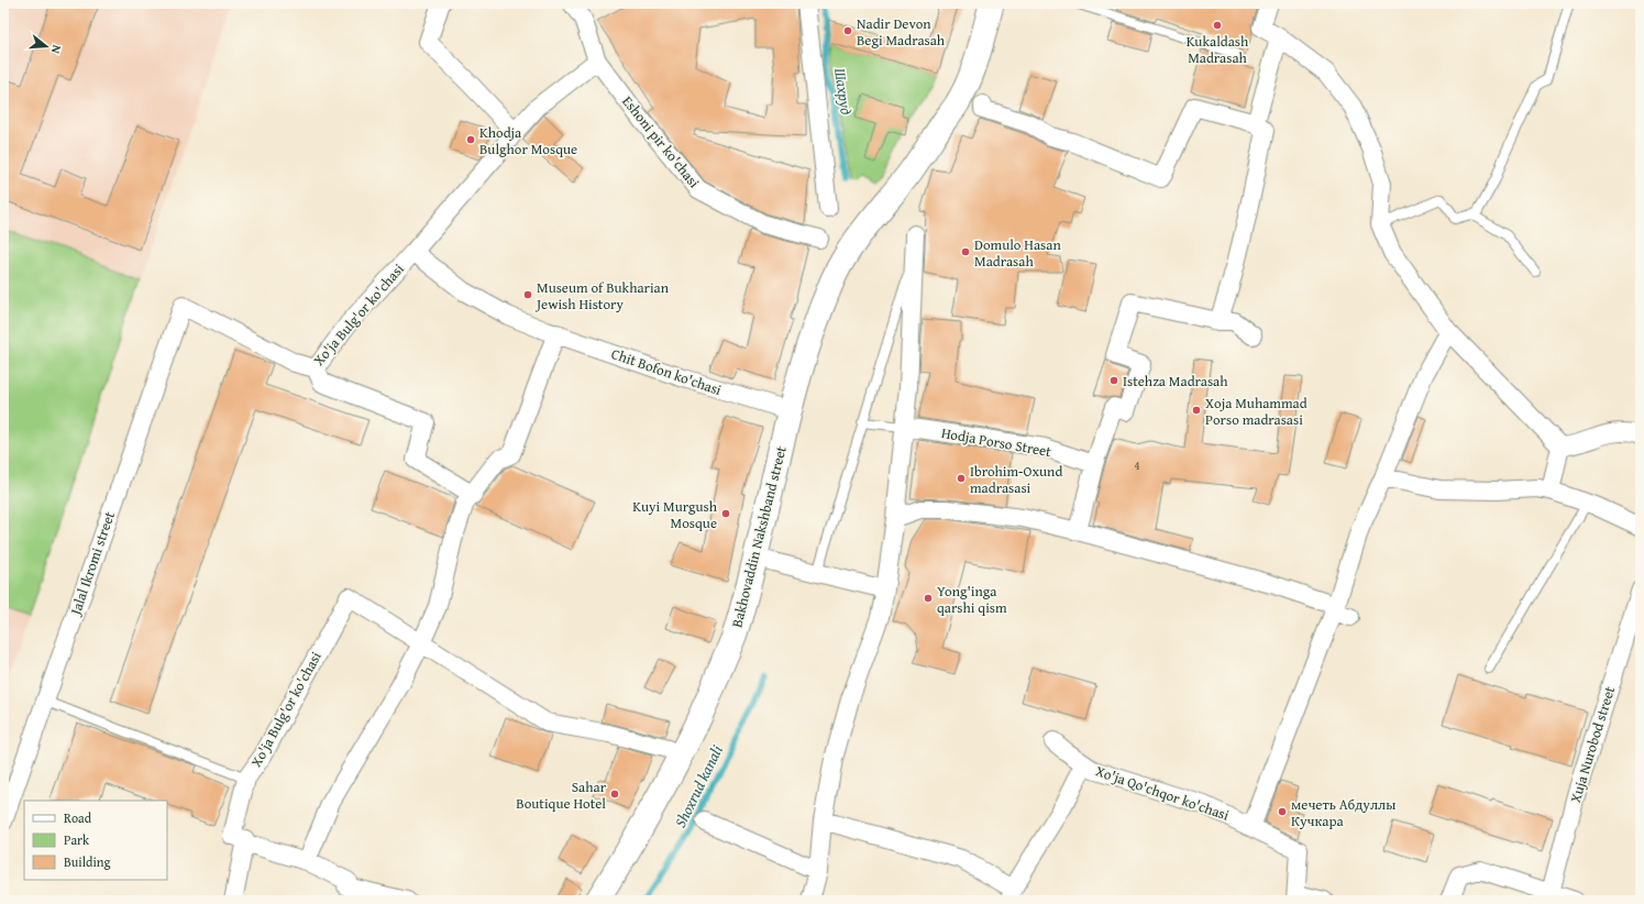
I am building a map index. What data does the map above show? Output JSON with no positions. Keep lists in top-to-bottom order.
{
  "streets": {
    "main road": ["Bakhovaddin Nakshband street"],
    "street": [
      "Eshoni pir ko'chasi",
      "Xo'ja Bulg'or ko'chasi",
      "Chit Bofon ko'chasi",
      "Hodja Porso Street",
      "Jalal Ikromi street",
      "Xuja Nurobod street",
      "Xo'ja Qo'chqor ko'chasi"
    ]
  },
  "crossings": [
    ["Eshoni pir ko'chasi", "Xo'ja Bulg'or ko'chasi"],
    ["Xo'ja Bulg'or ko'chasi", "Chit Bofon ko'chasi"],
    ["Xo'ja Bulg'or ko'chasi", "Jalal Ikromi street"]
  ],
  "water": ["Шахруд", "Shoxrud kanali"],
  "places": [
    "Kukaldash Madrasah",
    "Nadir Devon Begi Madrasah",
    "Khodja Bulghor Mosque",
    "Domulo Hasan Madrasah",
    "Museum of Bukharian Jewish History",
    "Istehza Madrasah",
    "Xoja Muhammad Porso madrasasi",
    "Ibrohim-Oxund madrasasi",
    "Kuyi Murgush Mosque",
    "Yong'inga qarshi qism",
    "Sahar Boutique Hotel",
    "мечеть Абдуллы Кучкара"
  ],
  "house_numbers": ["4"],
  "legend": ["Road", "Park", "Building"],
  "north": "right"
}
